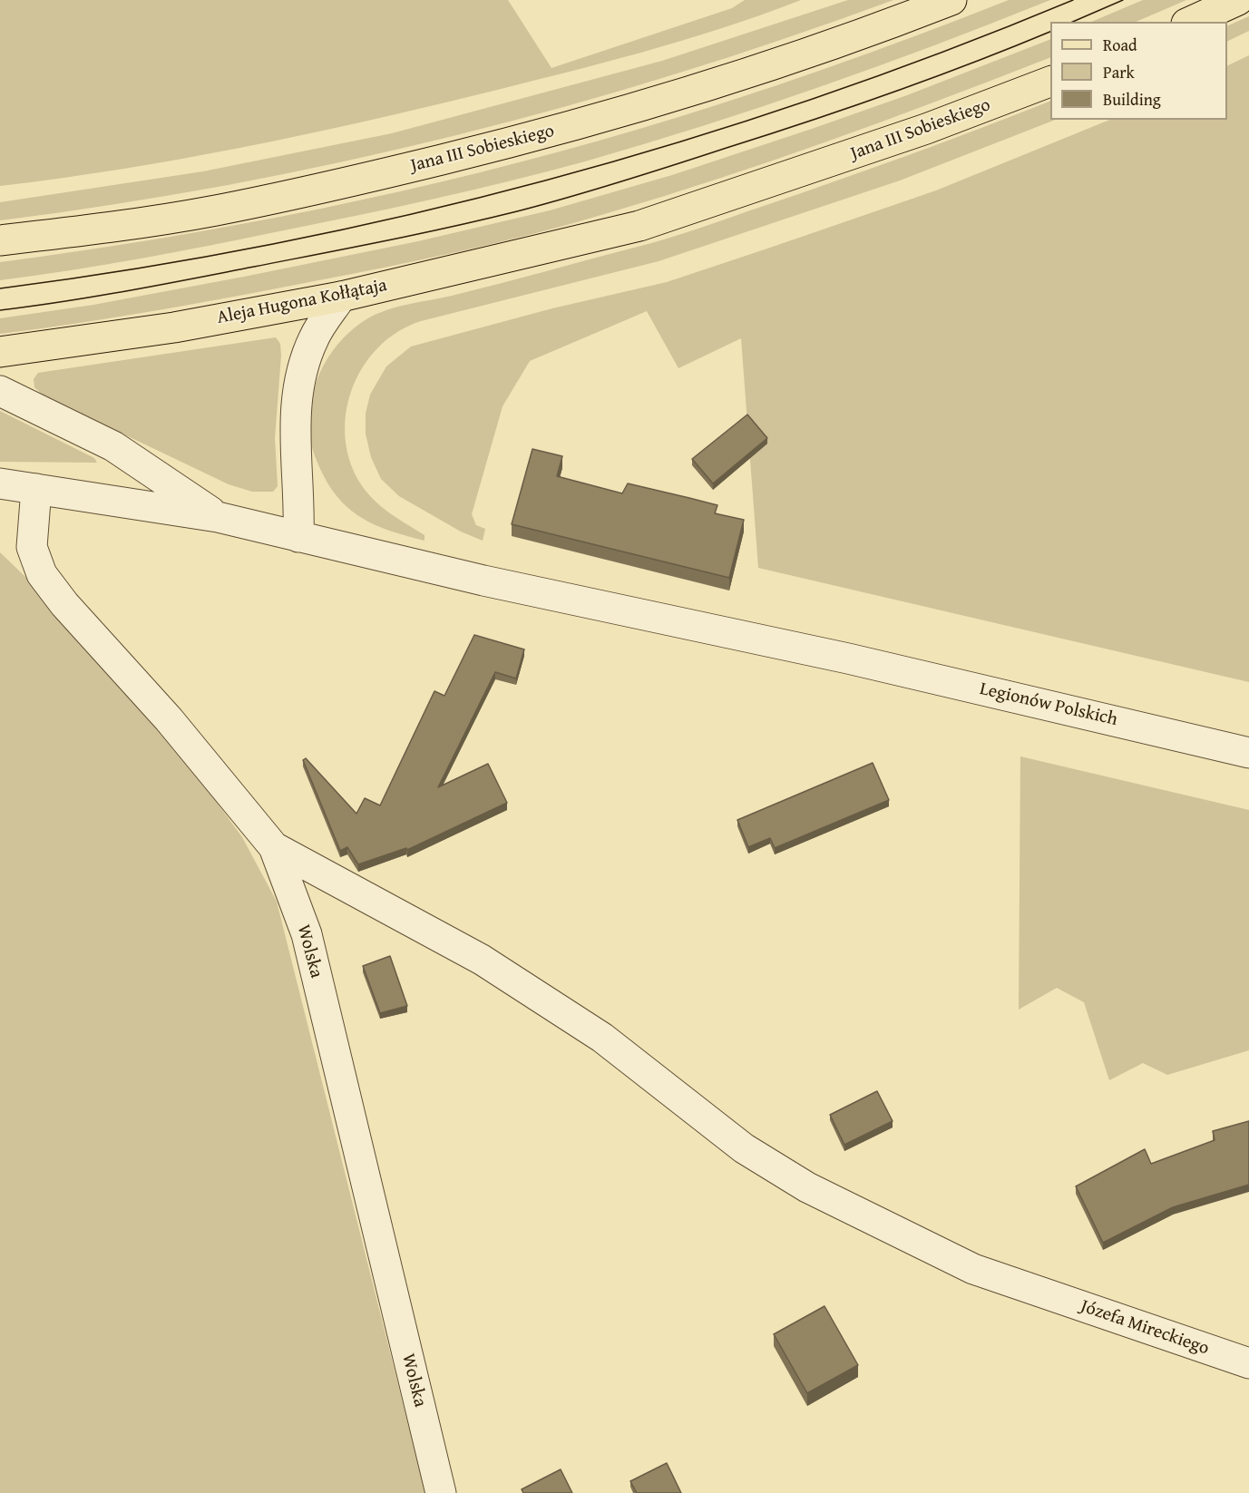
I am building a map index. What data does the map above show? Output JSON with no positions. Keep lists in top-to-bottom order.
{
  "streets": {
    "main road": ["Jana III Sobieskiego", "Aleja Hugona Kołłątaja"],
    "street": ["Legionów Polskich", "Wolska", "Józefa Mireckiego"]
  },
  "crossings": [
    ["Jana III Sobieskiego", "Aleja Hugona Kołłątaja"],
    ["Legionów Polskich", "Wolska"],
    ["Wolska", "Józefa Mireckiego"]
  ],
  "legend": ["Road", "Park", "Building"]
}
